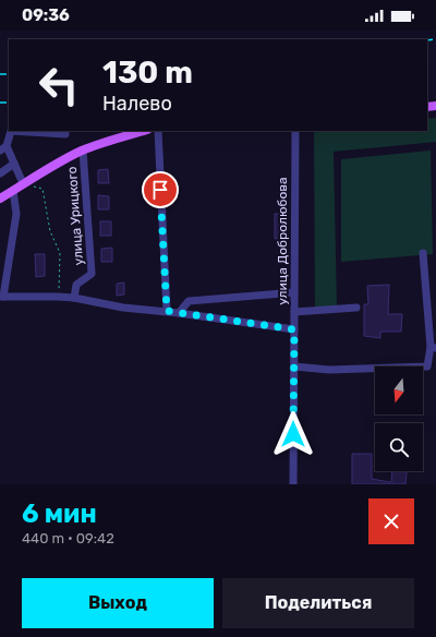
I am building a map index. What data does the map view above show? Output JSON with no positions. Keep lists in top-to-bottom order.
{
  "streets": {
    "street": ["улица Урицкого", "улица Добролюбова"]
  },
  "north": "bottom",
  "page": {
    "status": "09:36",
    "turn": ["130 m", "Налево"],
    "heading": ["6 мин", "440 m · 09:42"],
    "buttons": ["Выход", "Поделиться"]
  }
}
